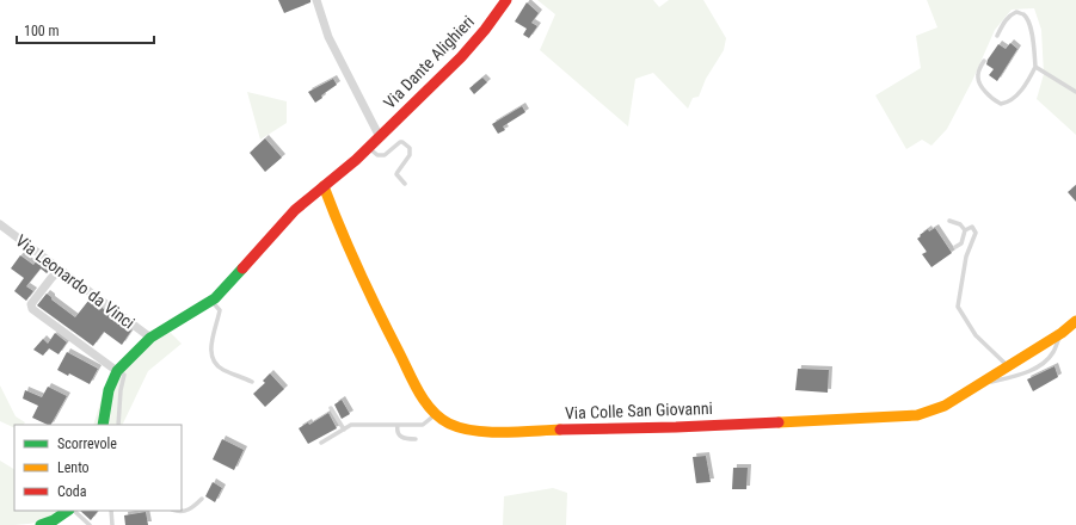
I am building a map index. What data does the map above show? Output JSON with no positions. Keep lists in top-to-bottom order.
{
  "streets": {
    "street": ["Via Dante Alighieri", "Via Leonardo da Vinci", "Via Colle San Giovanni"]
  },
  "crossings": [
    ["Via Dante Alighieri", "Via Leonardo da Vinci"],
    ["Via Dante Alighieri", "Via Colle San Giovanni"]
  ],
  "legend": ["Scorrevole", "Lento", "Coda"],
  "scale_bar": "100 m"
}
